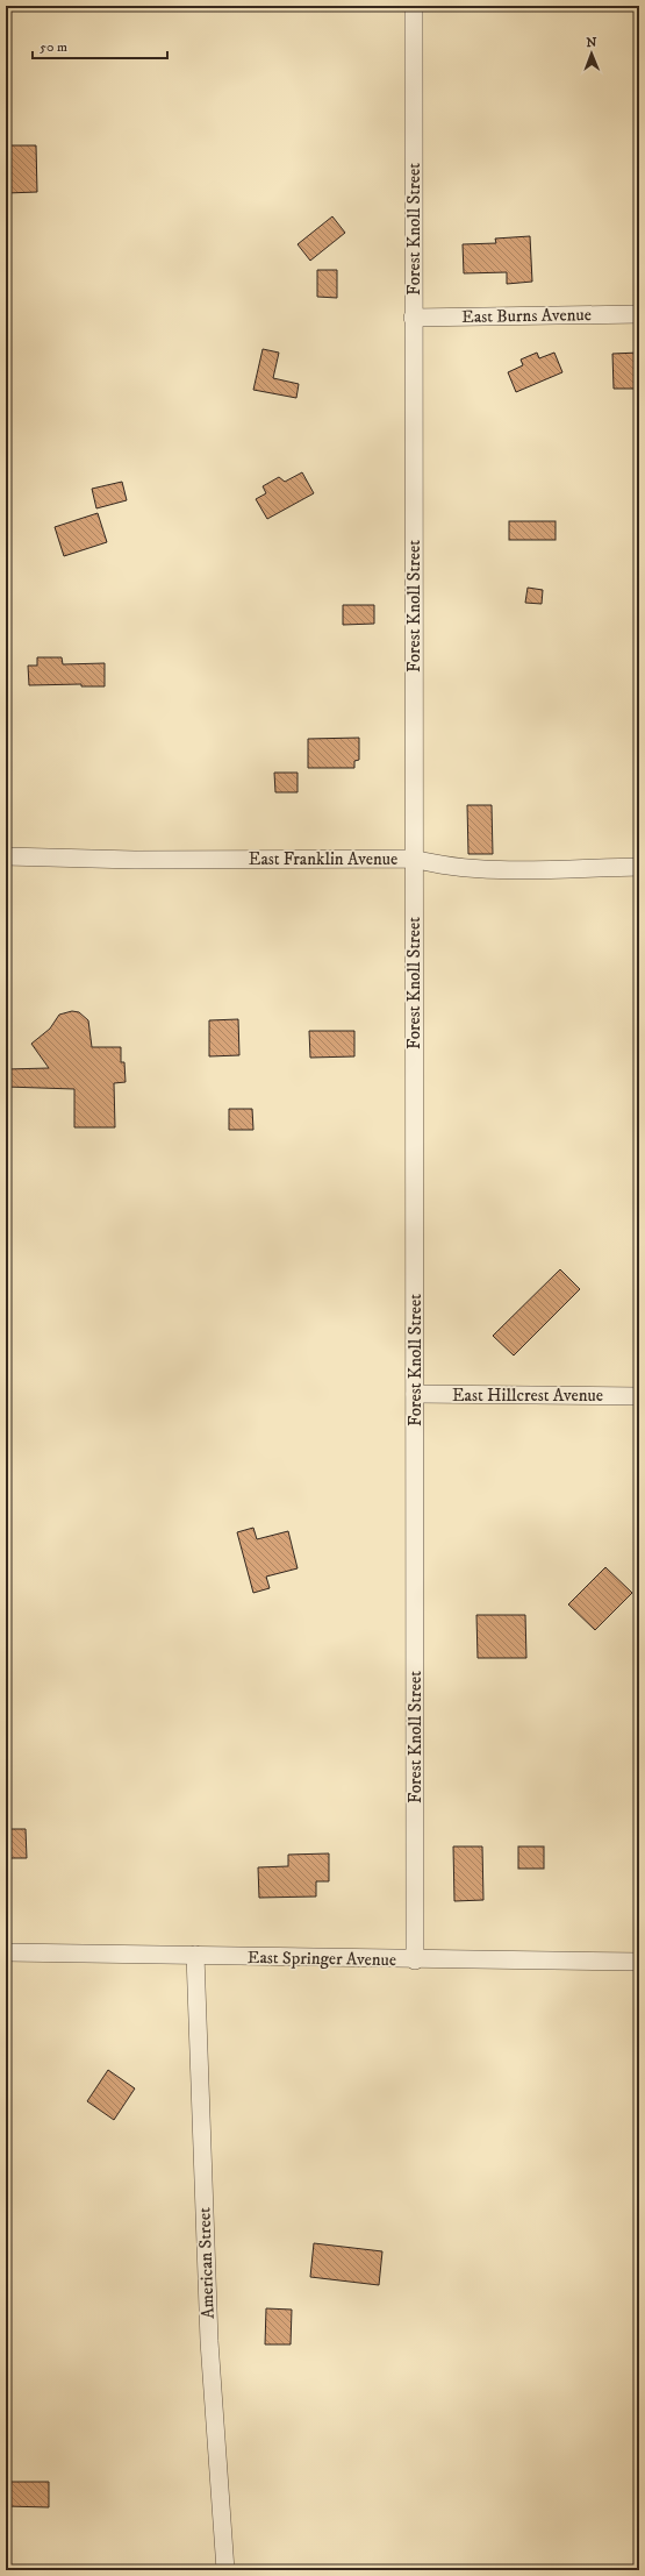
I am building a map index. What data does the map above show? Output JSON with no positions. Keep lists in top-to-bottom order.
{
  "streets": {
    "street": [
      "Forest Knoll Street",
      "East Burns Avenue",
      "East Franklin Avenue",
      "East Hillcrest Avenue",
      "East Springer Avenue",
      "American Street"
    ]
  },
  "crossings": [
    ["Forest Knoll Street", "East Burns Avenue"],
    ["Forest Knoll Street", "East Franklin Avenue"],
    ["Forest Knoll Street", "East Hillcrest Avenue"],
    ["Forest Knoll Street", "East Springer Avenue"],
    ["East Springer Avenue", "American Street"]
  ],
  "scale_bar": "50 m",
  "north": "top"
}
